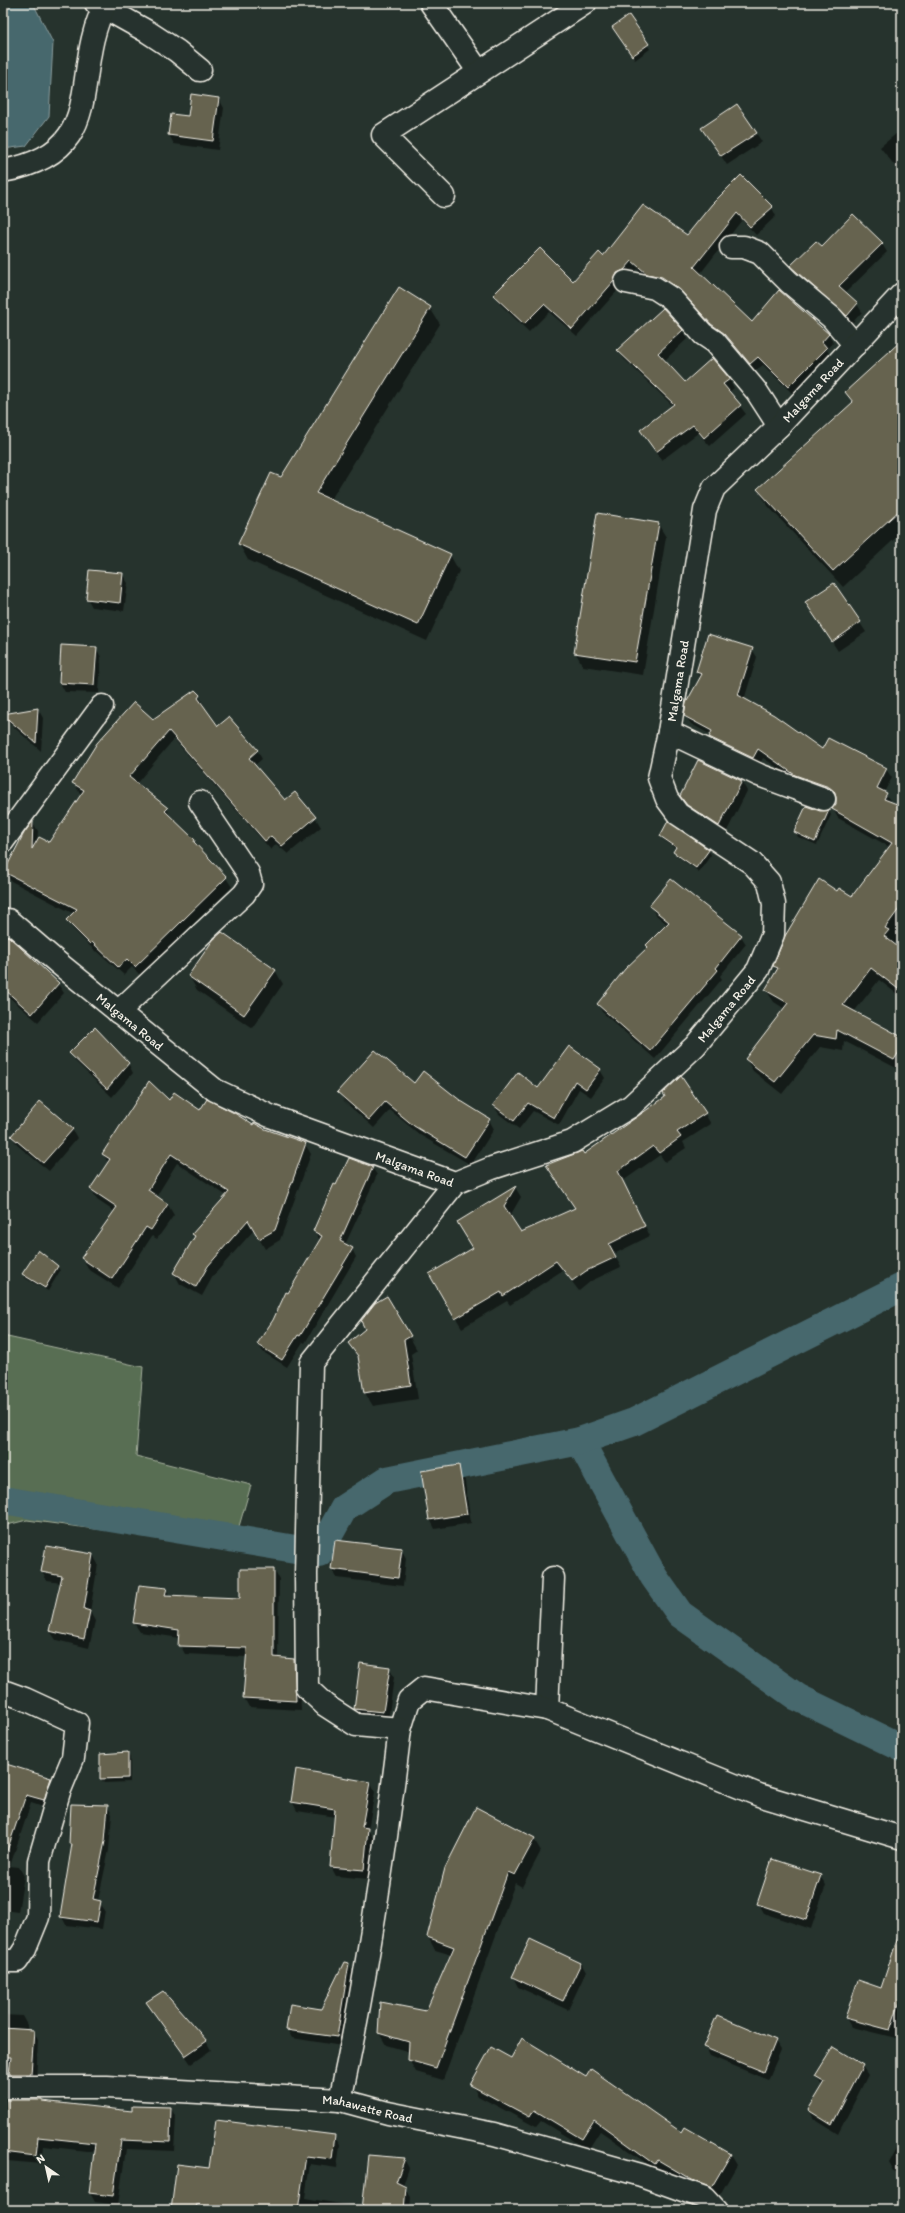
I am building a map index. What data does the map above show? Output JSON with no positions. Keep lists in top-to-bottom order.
{
  "streets": {
    "street": ["Malgama Road", "Mahawatte Road"]
  },
  "north": "top left"
}
